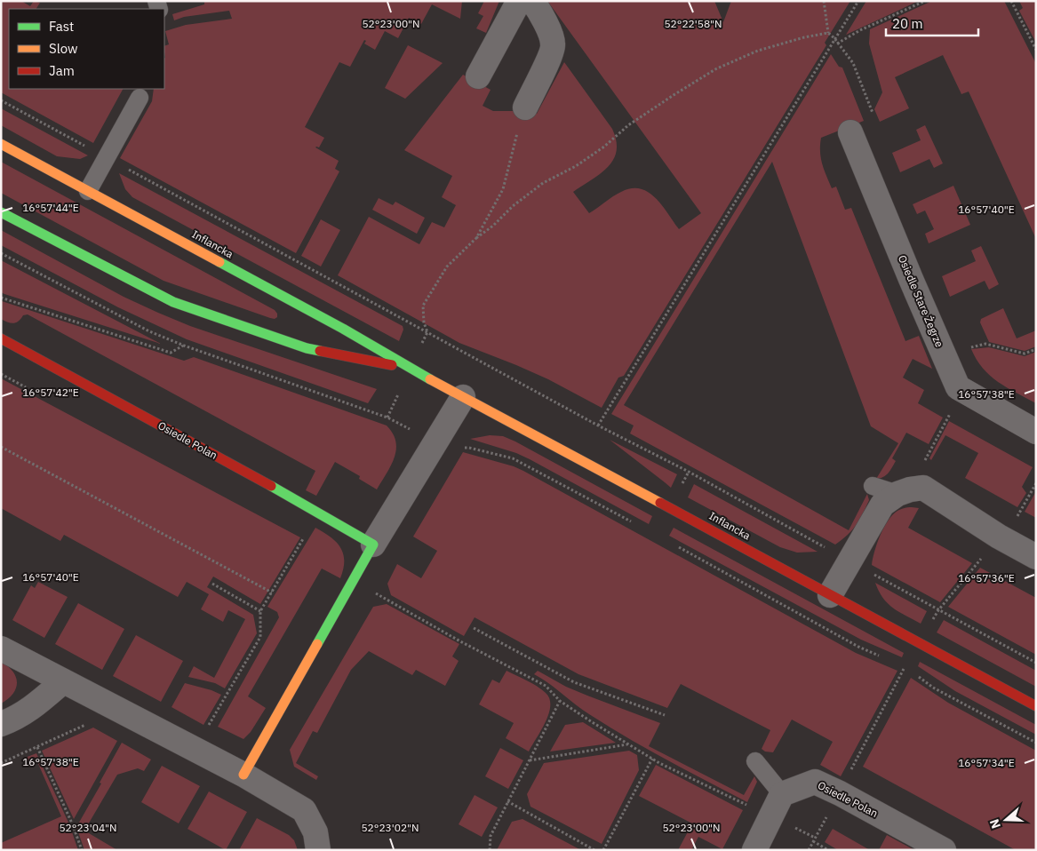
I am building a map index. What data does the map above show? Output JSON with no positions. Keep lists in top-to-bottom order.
{
  "streets": {
    "street": ["Inflancka", "Osiedle Stare Żegrze", "Osiedle Polan"]
  },
  "legend": ["Fast", "Slow", "Jam"],
  "scale_bar": "20 m",
  "north": "left",
  "coordinates": [
    "52°23'00\"N",
    "52°22'58\"N",
    "16°57'44\"E",
    "16°57'40\"E",
    "16°57'42\"E",
    "16°57'38\"E",
    "16°57'36\"E",
    "16°57'34\"E",
    "52°23'04\"N",
    "52°23'02\"N"
  ]
}
